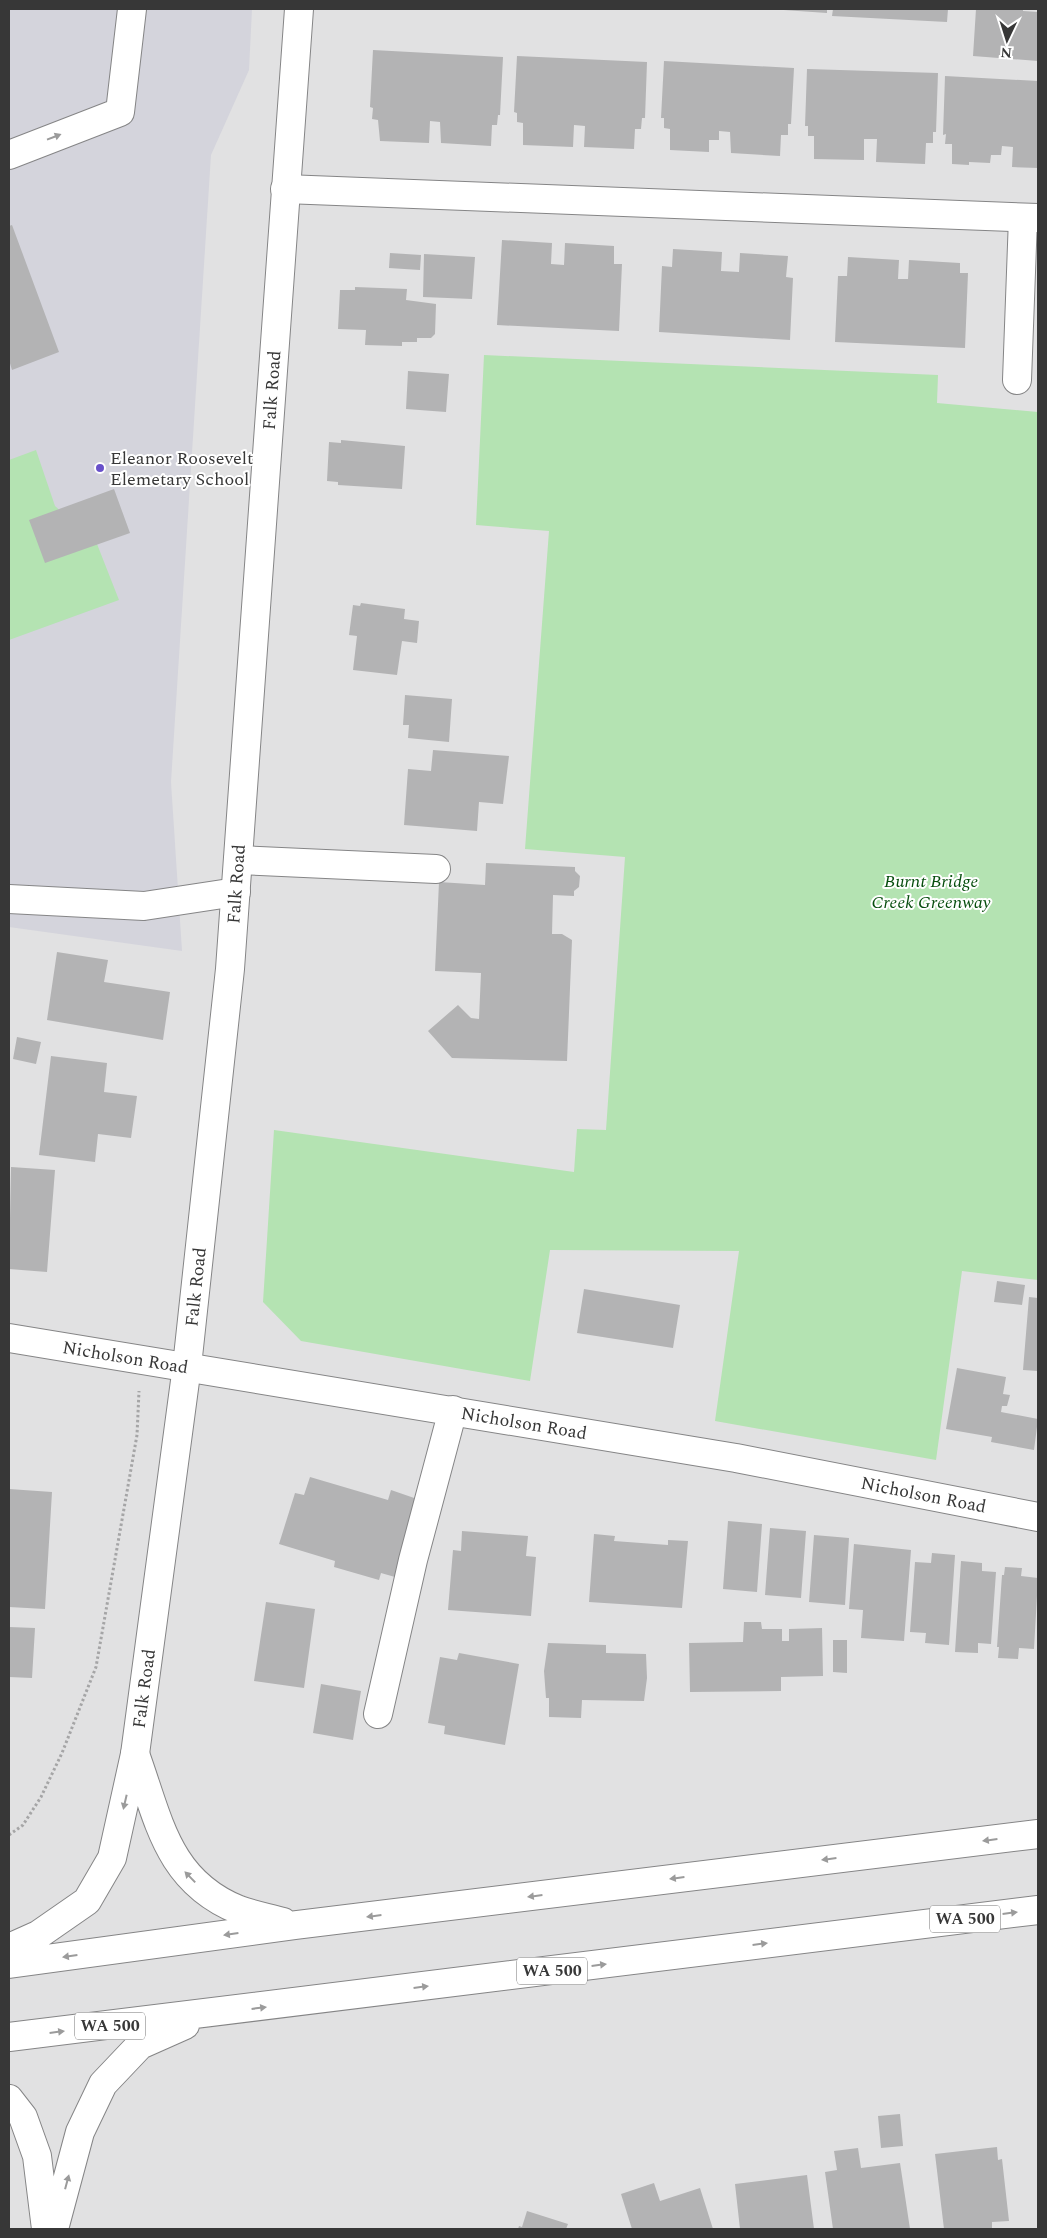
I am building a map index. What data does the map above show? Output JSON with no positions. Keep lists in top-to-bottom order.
{
  "streets": {
    "main road": ["Falk Road", "Nicholson Road", "WA 500"]
  },
  "crossings": [
    ["Falk Road", "Nicholson Road"]
  ],
  "parks": ["Burnt Bridge Creek Greenway"],
  "places": ["Eleanor Roosevelt Elemetary School"],
  "north": "bottom"
}
